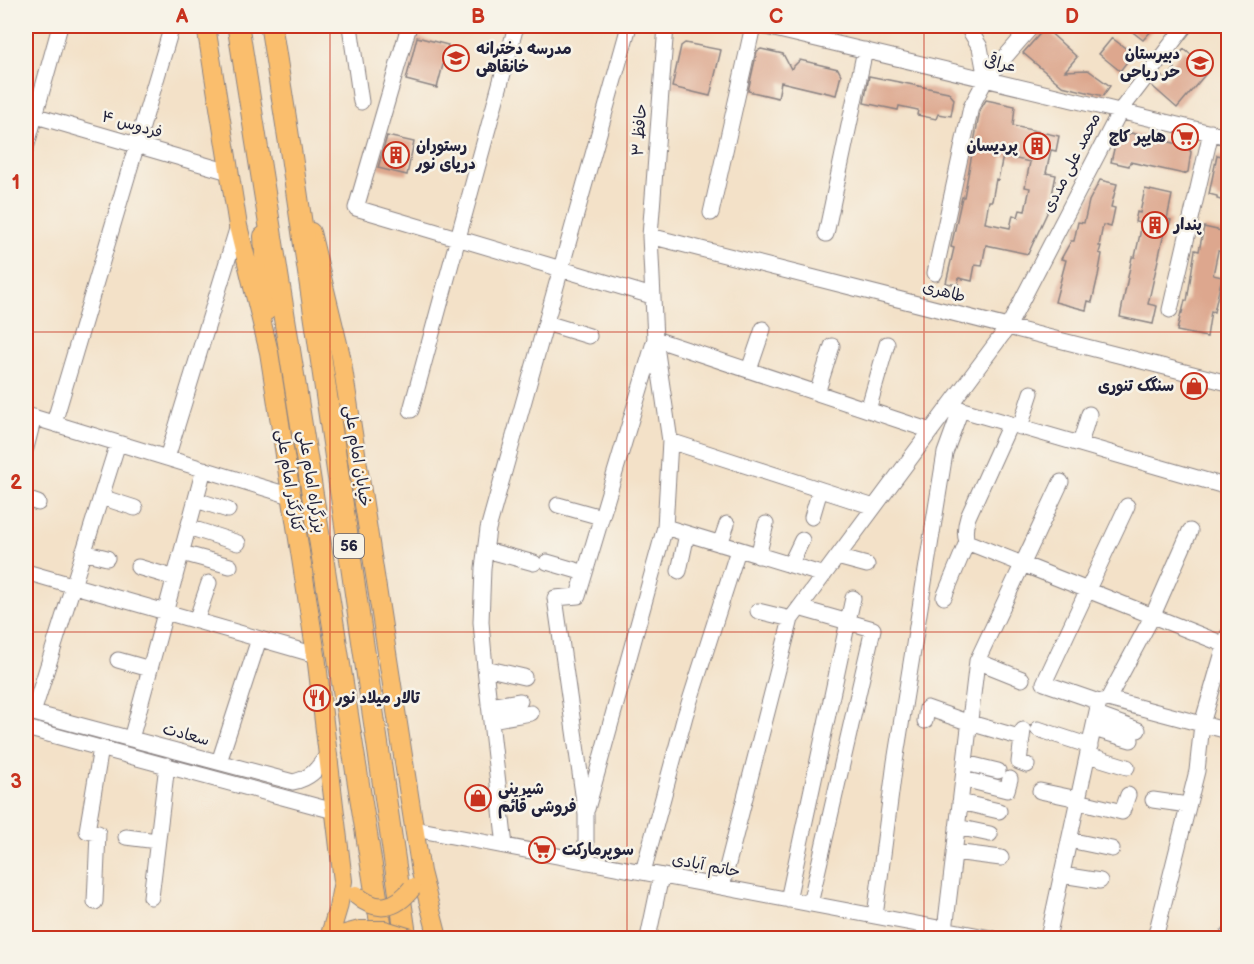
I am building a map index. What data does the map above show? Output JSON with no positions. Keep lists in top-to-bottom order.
{
  "streets": {
    "highway": ["بزرگراه امام علی", "56"],
    "main road": ["خیابان امام علی", "کنارگذر امام علی"],
    "street": [
      "عراقی",
      "فردوس ۴",
      "حافظ ۳",
      "محمد علی مددی",
      "طاهری",
      "سعادت",
      "حاتم آبادی"
    ]
  },
  "crossings": [
    ["عراقی", "محمد علی مددی"],
    ["فردوس ۴", "کنارگذر امام علی"],
    ["حافظ ۳", "طاهری"],
    ["محمد علی مددی", "طاهری"],
    ["خیابان امام علی", "بزرگراه امام علی"],
    ["خیابان امام علی", "حاتم آبادی"],
    ["کنارگذر امام علی", "سعادت"]
  ],
  "places": {
    "school or university": ["مدرسه دخترانه خانقاهی", "دبیرستان حر ریاحی"],
    "supermarket": ["هایپر کاج", "سوپرمارکت"],
    "building": ["پردیسان", "رستوران دریای نور", "پندار"],
    "shop": ["سنگک تنوری", "شیرینی فروشی قائم"],
    "restaurant": ["تالار میلاد نور"]
  },
  "grid": {
    "columns": [
      "A",
      "B",
      "C",
      "D"
    ],
    "rows": ["1", "2", "3"]
  }
}
